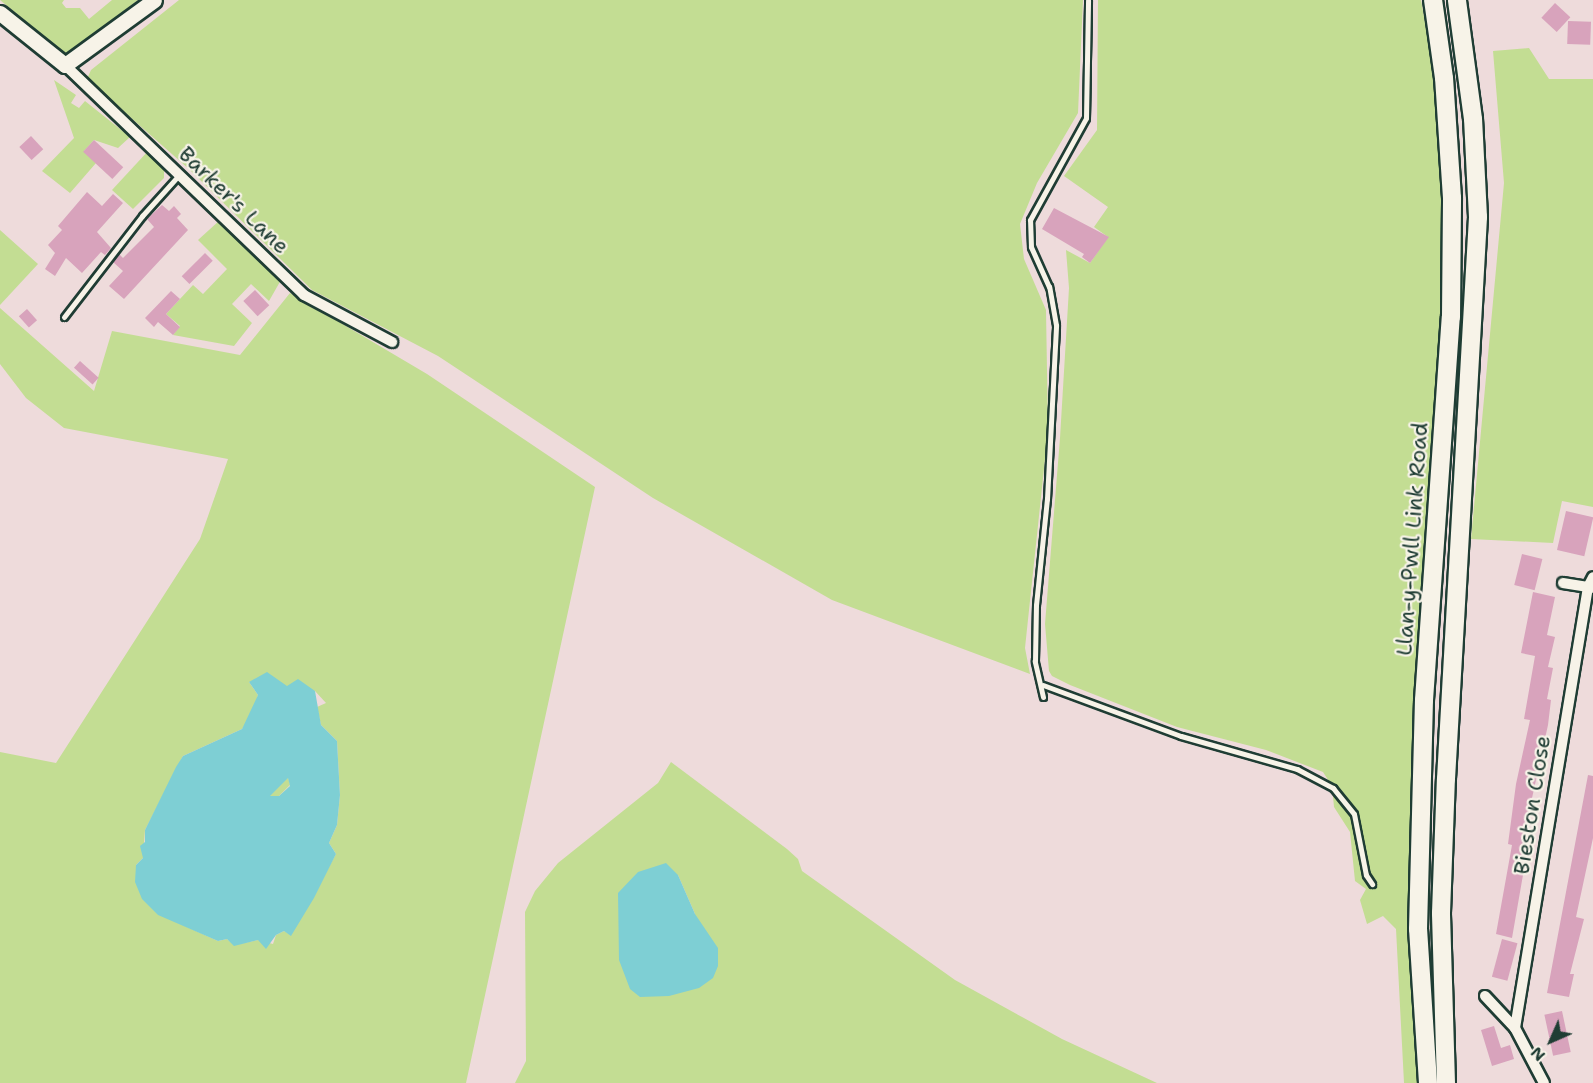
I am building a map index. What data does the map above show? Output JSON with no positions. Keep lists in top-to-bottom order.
{
  "streets": {
    "highway": ["Llan-y-Pwll Link Road"],
    "street": ["Barker's Lane", "Bieston Close"]
  },
  "north": "bottom left"
}
